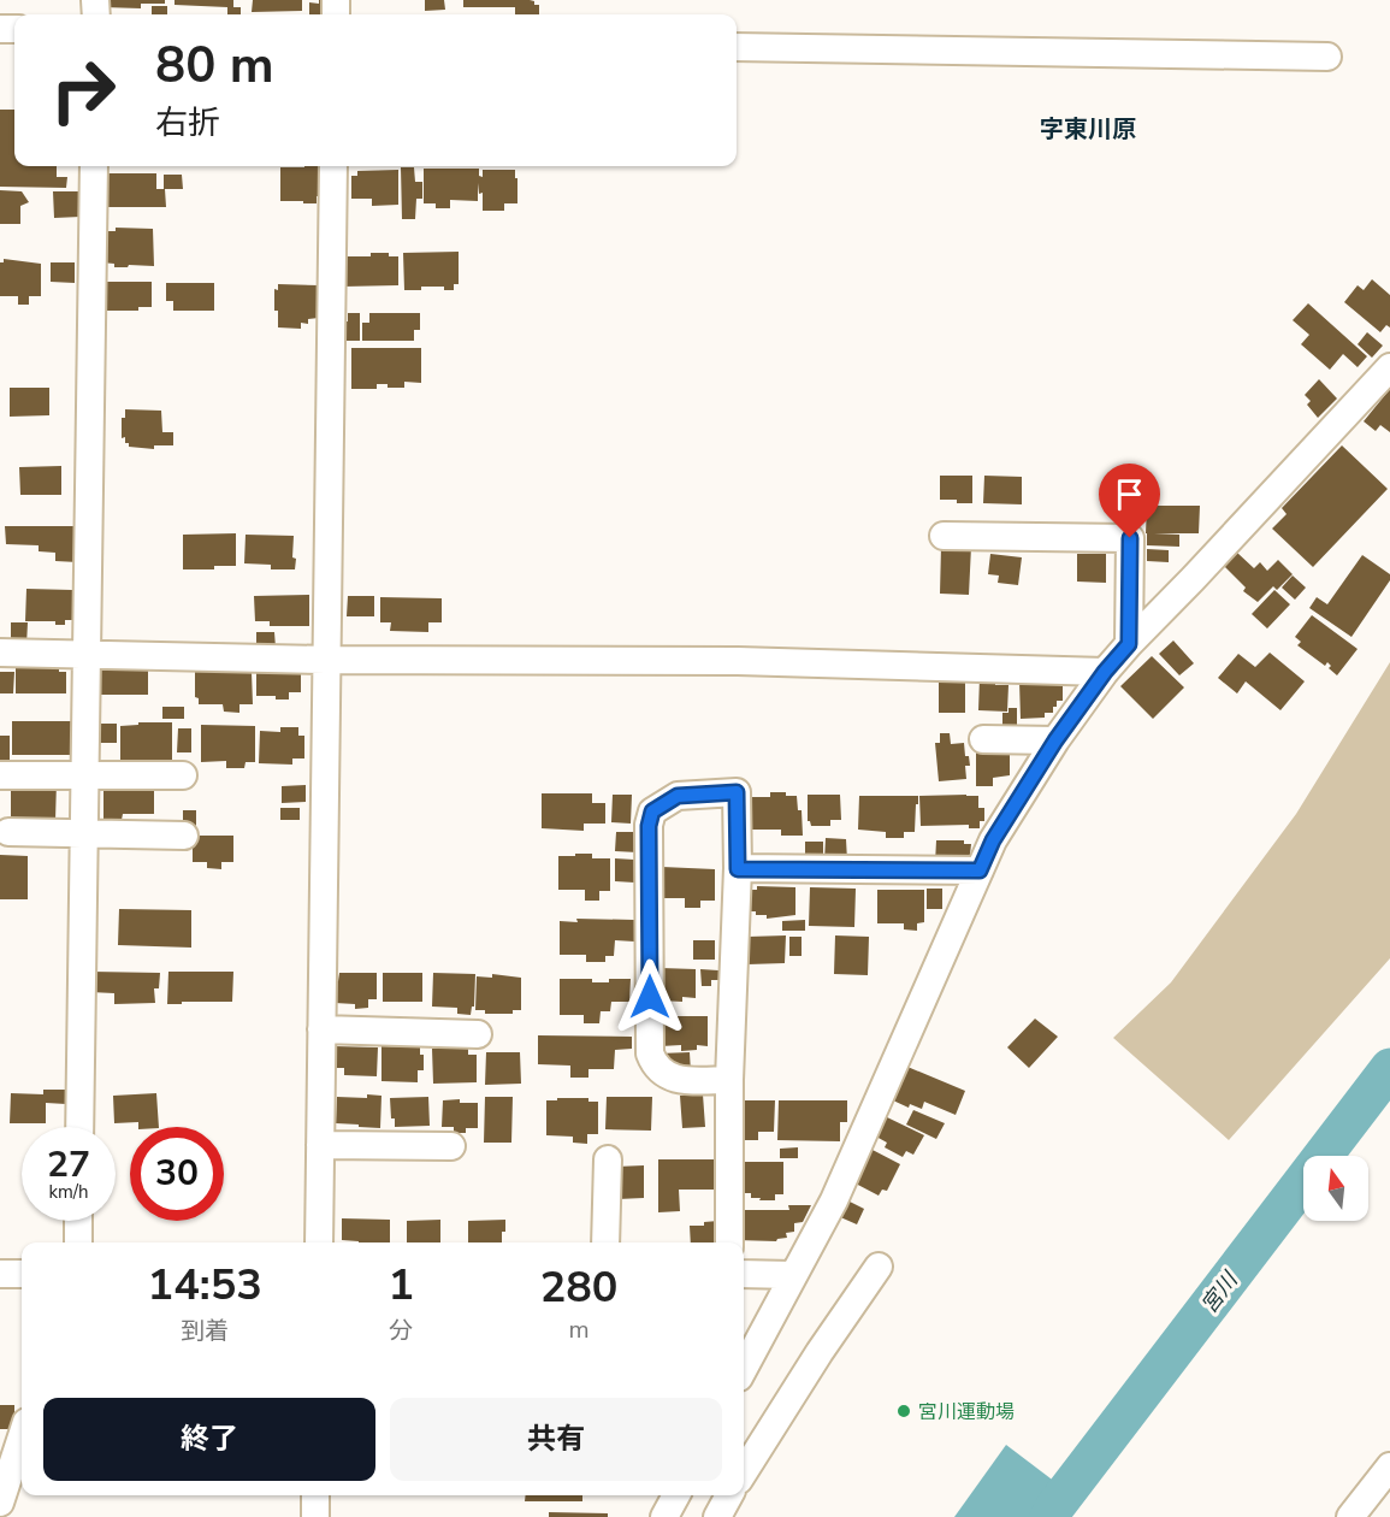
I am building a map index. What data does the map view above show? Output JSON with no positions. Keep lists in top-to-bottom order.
{
  "districts": ["字東川原"],
  "water": ["宮川"],
  "places": ["宮川運動場"],
  "north": "top",
  "page": {
    "turn": ["80 m", "右折"],
    "speed": "27 km/h",
    "limit": "30",
    "eta": [
      "14:53",
      "到着",
      "1",
      "分",
      "280",
      "m"
    ],
    "buttons": ["終了", "共有"]
  }
}
